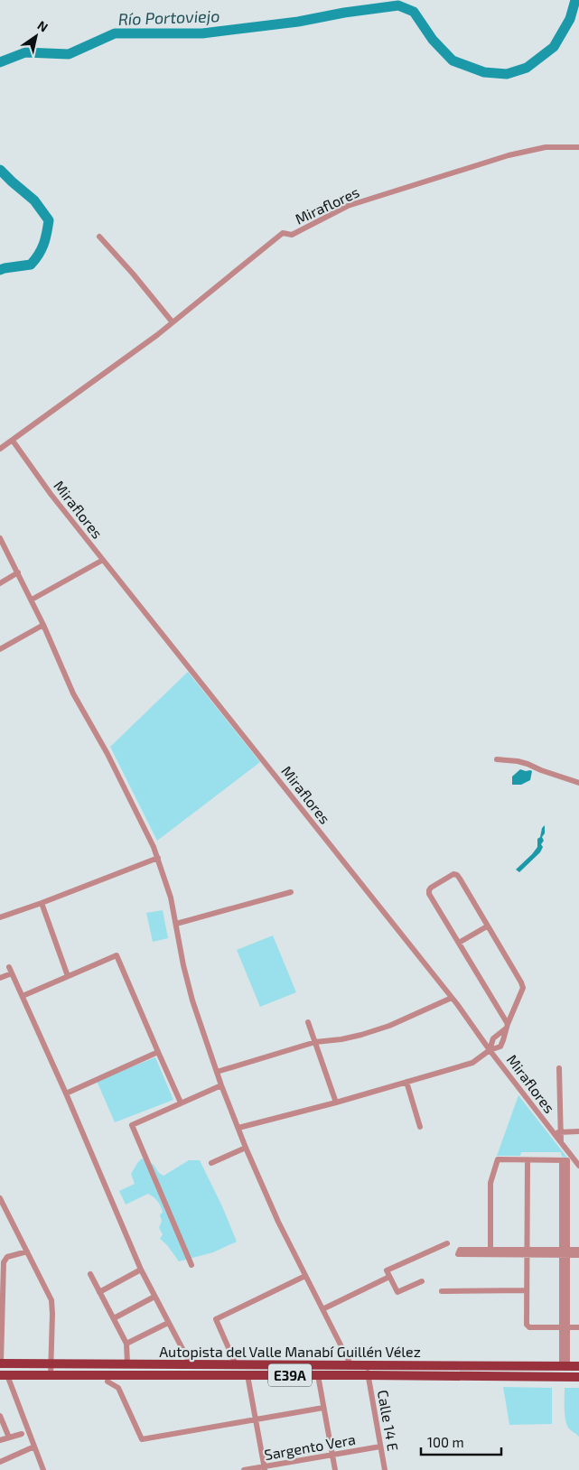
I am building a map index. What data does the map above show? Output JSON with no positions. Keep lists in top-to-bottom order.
{
  "streets": {
    "main road": ["Autopista del Valle Manabí Guillén Vélez", "E39A"],
    "street": ["Miraflores", "Calle 14 E", "Sargento Vera"]
  },
  "crossings": [
    ["Autopista del Valle Manabí Guillén Vélez", "Calle 14 E"],
    ["Calle 14 E", "Sargento Vera"]
  ],
  "water": ["Río Portoviejo"],
  "scale_bar": "100 m",
  "north": "top right"
}
